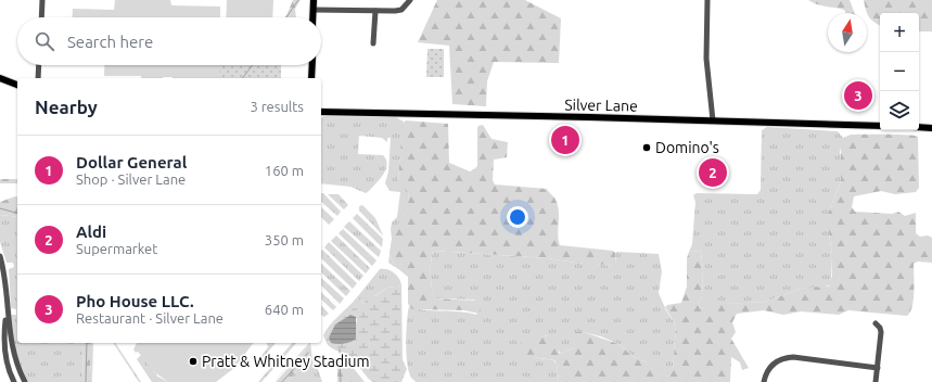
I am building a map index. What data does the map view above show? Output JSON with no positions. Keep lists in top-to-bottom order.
{
  "streets": {
    "main road": ["Silver Lane"]
  },
  "places": ["Domino's", "Pratt & Whitney Stadium"],
  "north": "top",
  "page": {
    "map_buttons": ["+", "−"],
    "search": "Search here",
    "heading": ["Nearby", "3 results"],
    "pins": ["3", "1", "2"],
    "list": [
      {
        "mark": "1",
        "name": "Dollar General",
        "note": "Shop · Silver Lane",
        "value": "160 m"
      },
      {
        "mark": "2",
        "name": "Aldi",
        "note": "Supermarket",
        "value": "350 m"
      },
      {
        "mark": "3",
        "name": "Pho House LLC.",
        "note": "Restaurant · Silver Lane",
        "value": "640 m"
      }
    ]
  }
}
